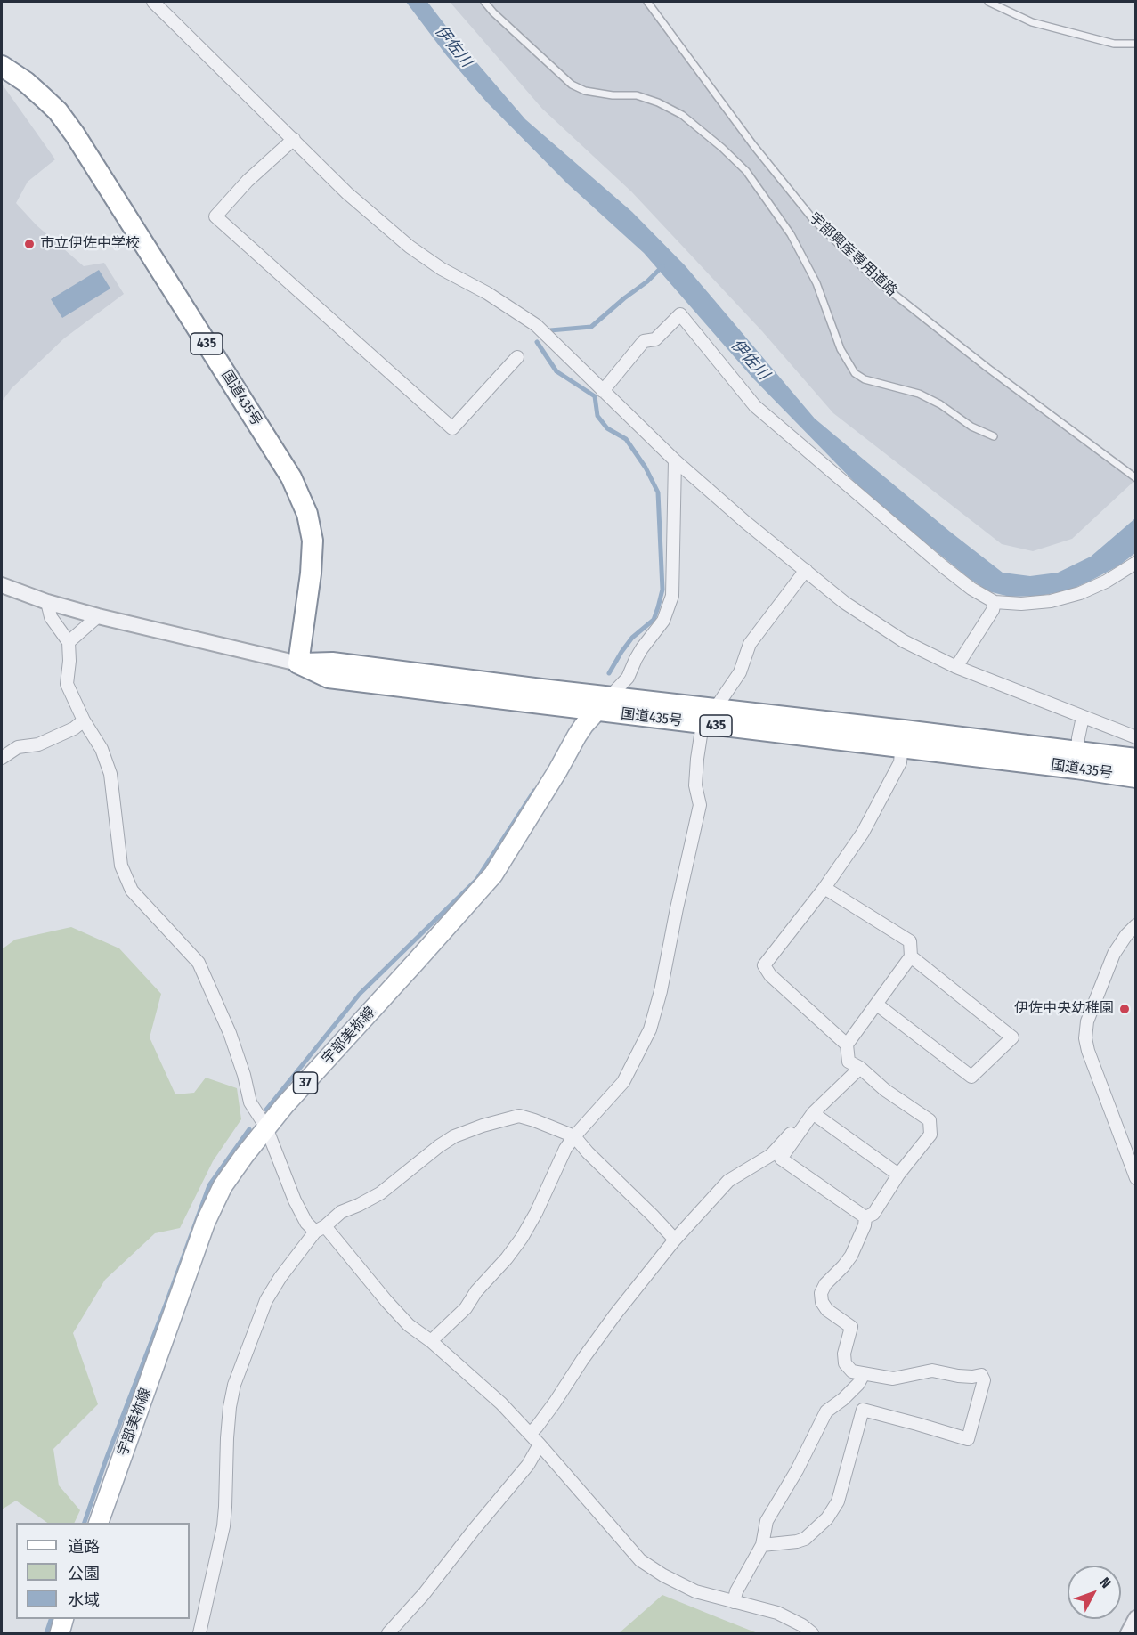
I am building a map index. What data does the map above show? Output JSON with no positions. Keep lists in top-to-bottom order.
{
  "streets": {
    "highway": ["435", "国道435号"],
    "main road": ["宇部美祢線", "37"],
    "lane": ["宇部興産専用道路"]
  },
  "crossings": [
    ["国道435号", "宇部美祢線"]
  ],
  "water": ["伊佐川"],
  "places": ["市立伊佐中学校", "伊佐中央幼稚園"],
  "legend": ["道路", "公園", "水域"],
  "north": "top right"
}
